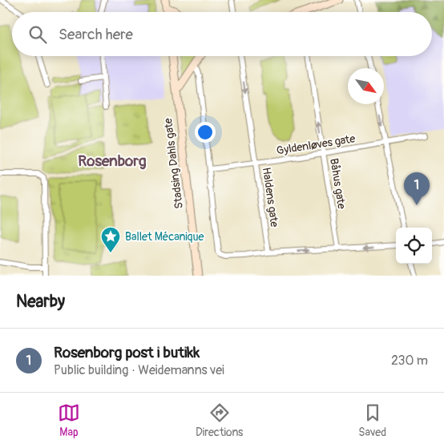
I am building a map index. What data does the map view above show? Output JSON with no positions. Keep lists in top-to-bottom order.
{
  "streets": {
    "main road": ["Stadsing Dahls gate"],
    "street": ["Gyldenløves gate", "Båhus gate", "Haldens gate"]
  },
  "crossings": [
    ["Gyldenløves gate", "Båhus gate"],
    ["Gyldenløves gate", "Haldens gate"]
  ],
  "one_way": ["Båhus gate"],
  "districts": ["Rosenborg"],
  "places": {
    "place": ["Ballet Mécanique"]
  },
  "north": "bottom right",
  "page": {
    "search": "Search here",
    "pins": "1",
    "heading": "Nearby",
    "list": [
      {
        "mark": "1",
        "name": "Rosenborg post i butikk",
        "note": "Public building · Weidemanns vei",
        "value": "230 m"
      }
    ],
    "nav": ["Map", "Directions", "Saved"]
  }
}
